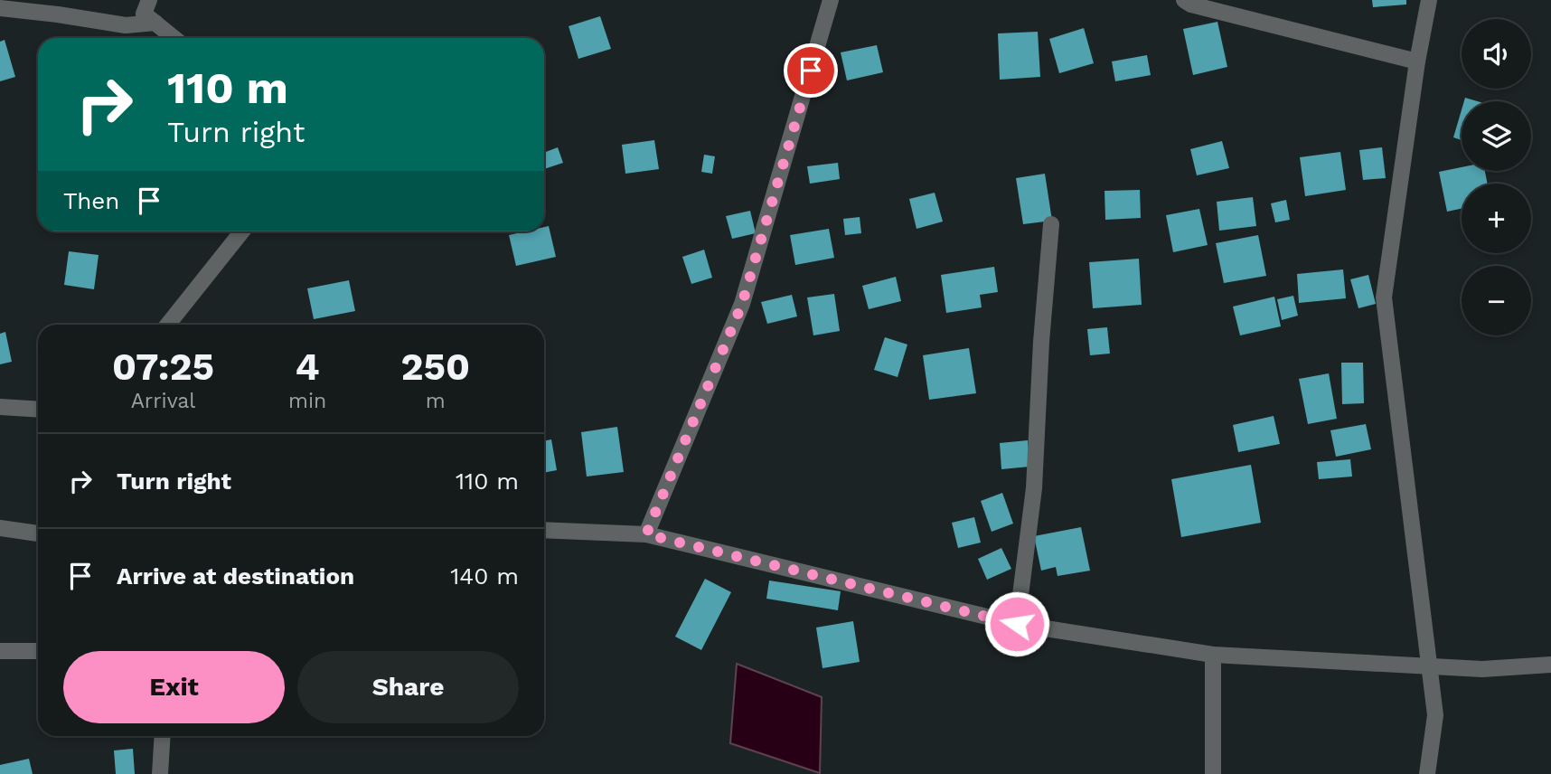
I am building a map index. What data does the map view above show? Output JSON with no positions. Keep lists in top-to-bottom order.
{
  "page": {
    "map_buttons": ["+", "−"],
    "turn": ["110 m", "Turn right"],
    "then": "Then",
    "eta": [
      "07:25",
      "Arrival",
      "4",
      "min",
      "250",
      "m"
    ],
    "list": [
      {
        "name": "Turn right",
        "value": "110 m"
      },
      {
        "name": "Arrive at destination",
        "value": "140 m"
      }
    ],
    "buttons": ["Exit", "Share"]
  }
}
